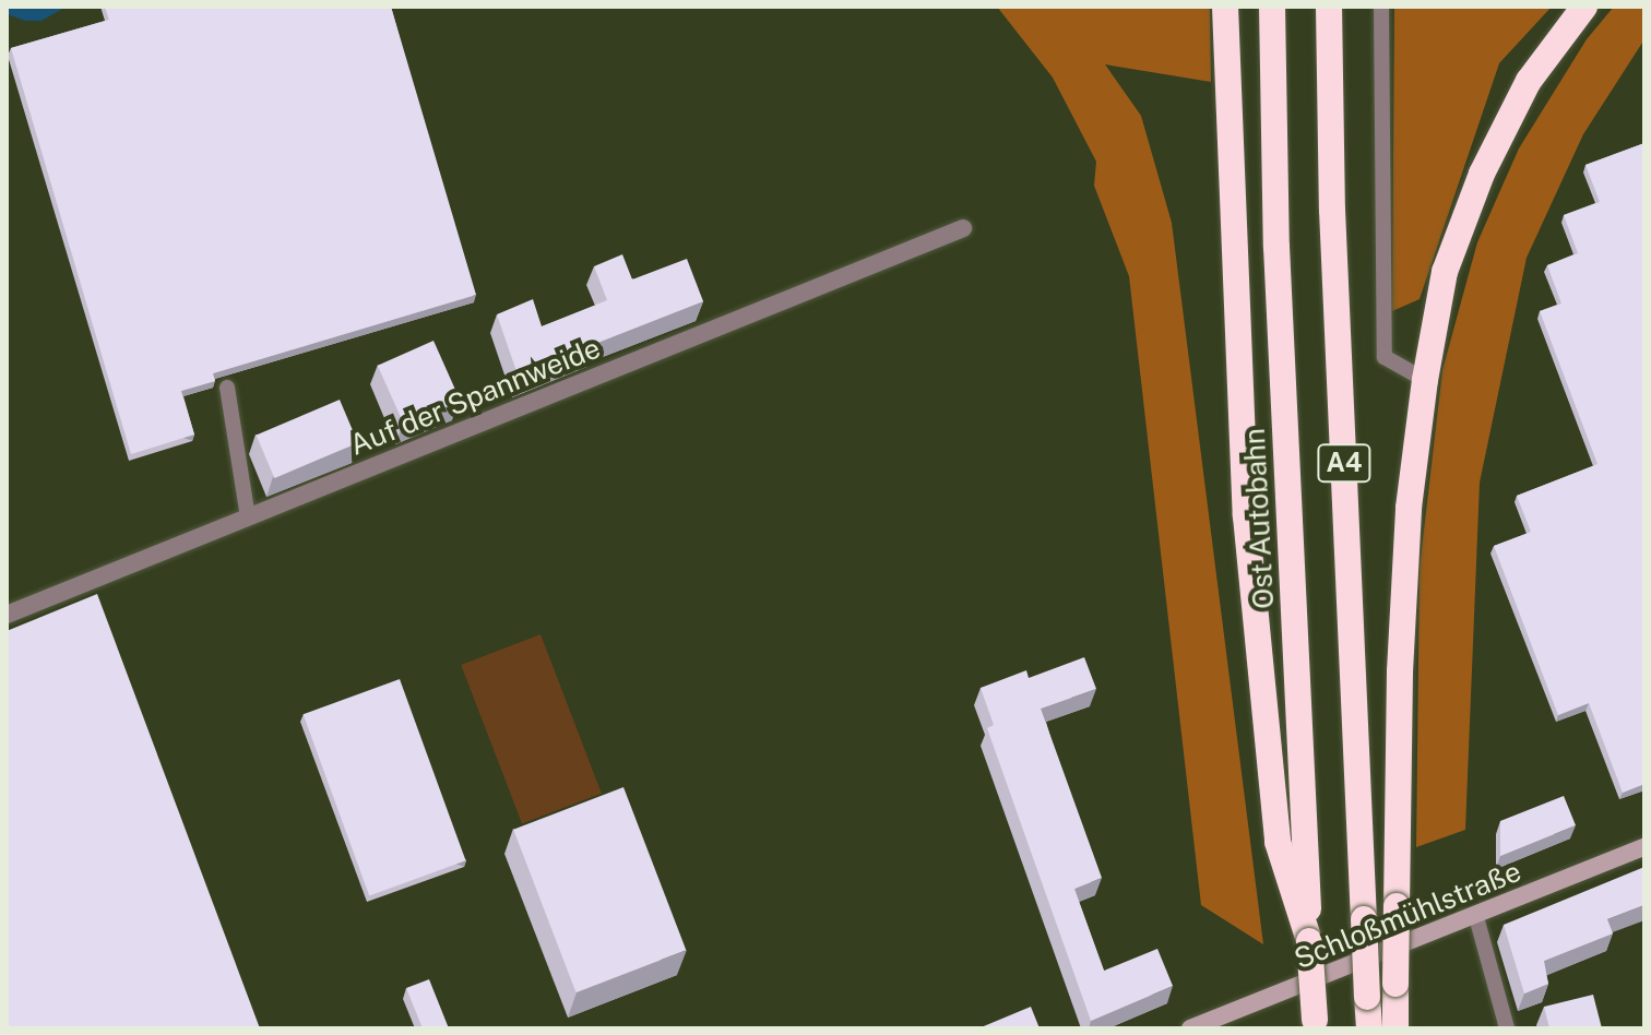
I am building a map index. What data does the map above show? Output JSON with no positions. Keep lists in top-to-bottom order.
{
  "streets": {
    "highway": ["A4", "Ost Autobahn"],
    "street": ["Auf der Spannweide", "Schloßmühlstraße"]
  }
}
